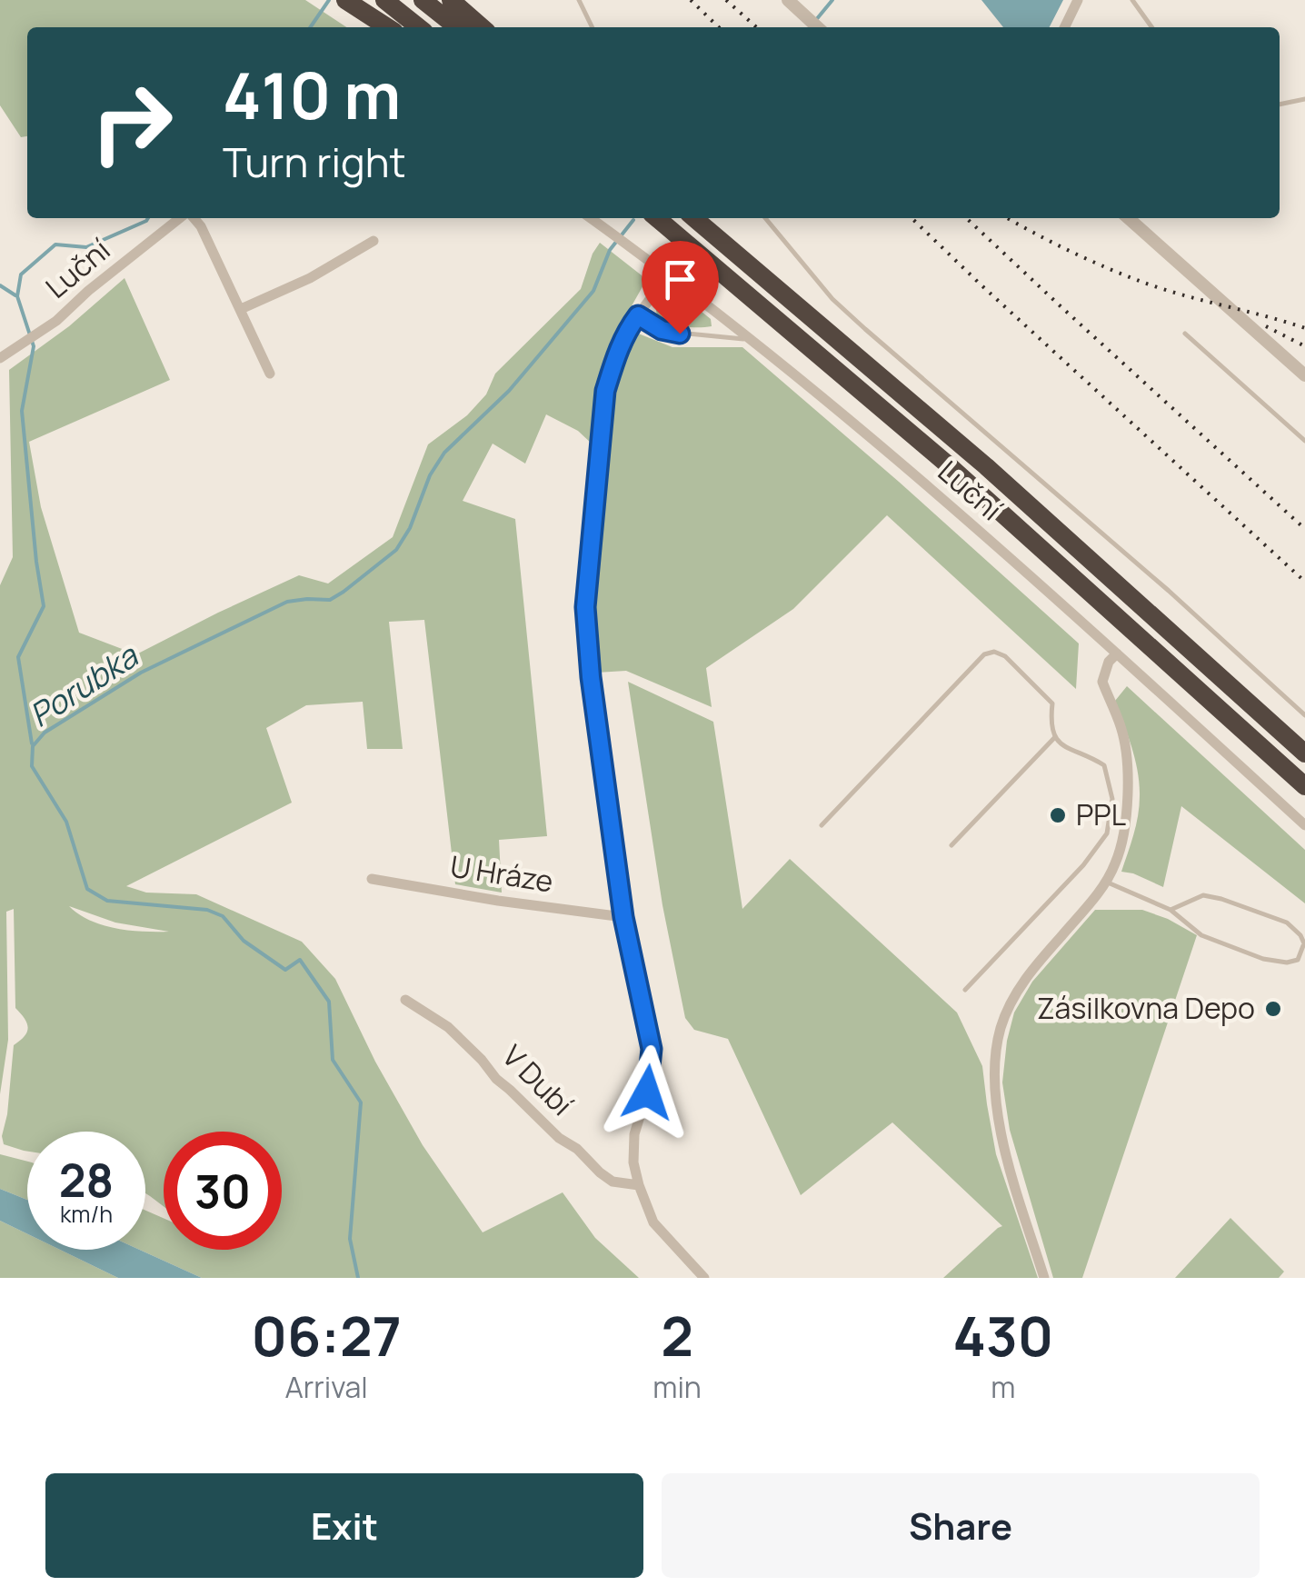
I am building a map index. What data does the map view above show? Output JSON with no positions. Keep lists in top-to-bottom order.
{
  "streets": {
    "street": ["Luční", "U Hráze", "V Dubí"]
  },
  "water": ["Porubka"],
  "places": ["PPL", "Zásilkovna Depo"],
  "page": {
    "turn": ["410 m", "Turn right"],
    "speed": "28 km/h",
    "limit": "30",
    "eta": [
      "06:27",
      "Arrival",
      "2",
      "min",
      "430",
      "m"
    ],
    "buttons": ["Exit", "Share"]
  }
}
